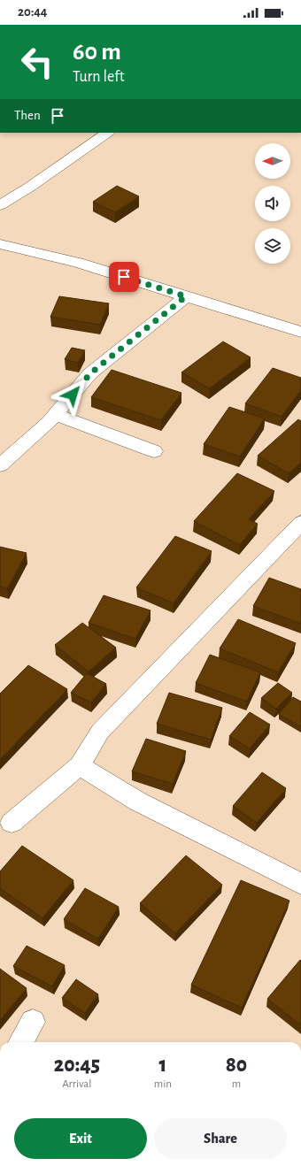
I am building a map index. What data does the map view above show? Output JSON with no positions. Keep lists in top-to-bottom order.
{
  "north": "left",
  "page": {
    "status": "20:44",
    "turn": ["60 m", "Turn left"],
    "then": "Then",
    "eta": [
      "20:45",
      "Arrival",
      "1",
      "min",
      "80",
      "m"
    ],
    "buttons": ["Exit", "Share"]
  }
}
